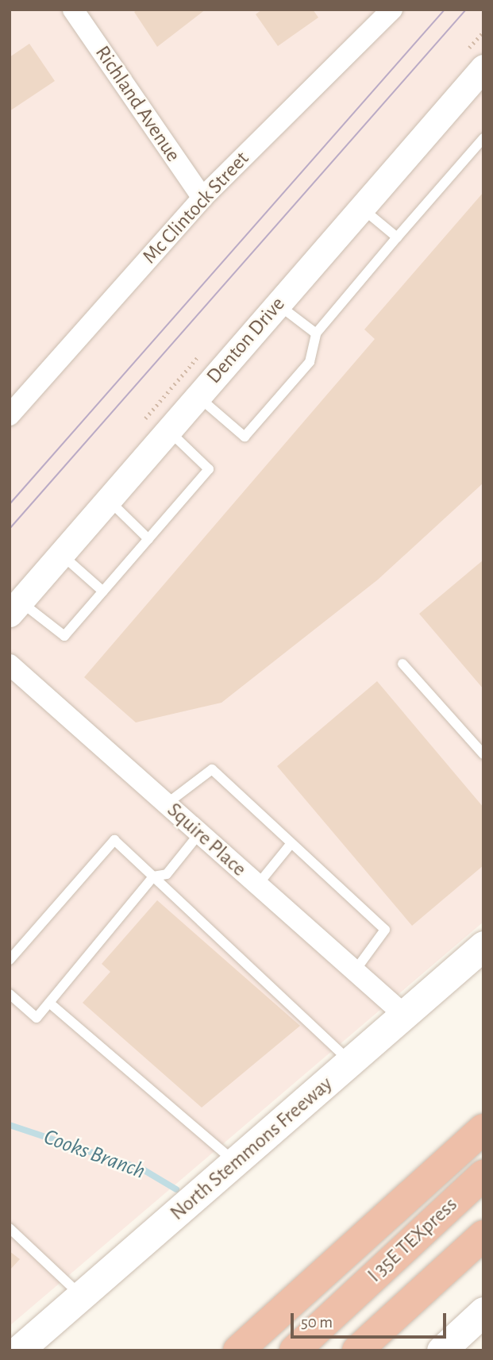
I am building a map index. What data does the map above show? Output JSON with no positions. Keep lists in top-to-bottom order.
{
  "streets": {
    "highway": ["I 35E TEXpress"],
    "main road": ["North Stemmons Freeway"],
    "street": [
      "Richland Avenue",
      "Mc Clintock Street",
      "Denton Drive",
      "Squire Place"
    ]
  },
  "crossings": [
    ["Richland Avenue", "Mc Clintock Street"],
    ["Squire Place", "North Stemmons Freeway"]
  ],
  "water": ["Cooks Branch"],
  "scale_bar": "50 m"
}
